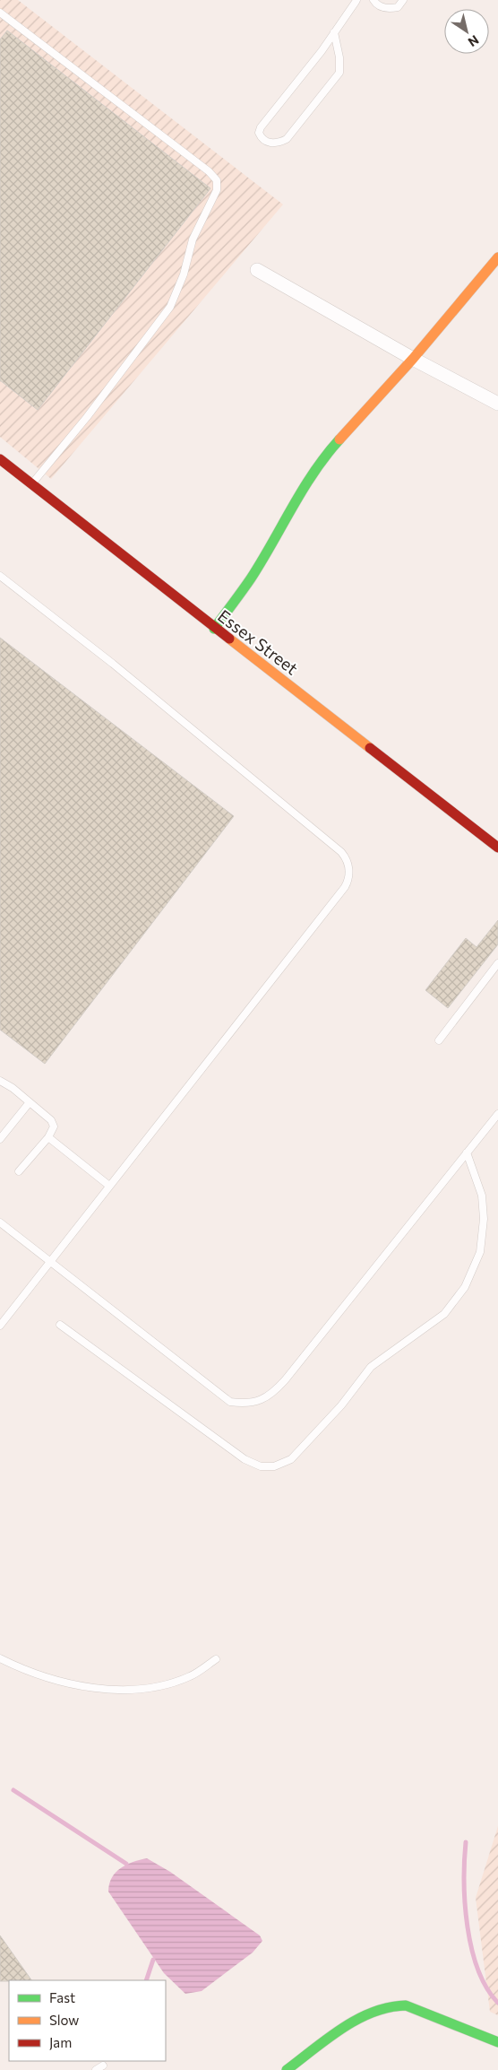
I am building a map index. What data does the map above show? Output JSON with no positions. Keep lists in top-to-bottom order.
{
  "streets": {
    "street": ["Essex Street"]
  },
  "legend": ["Fast", "Slow", "Jam"],
  "north": "bottom right"
}
